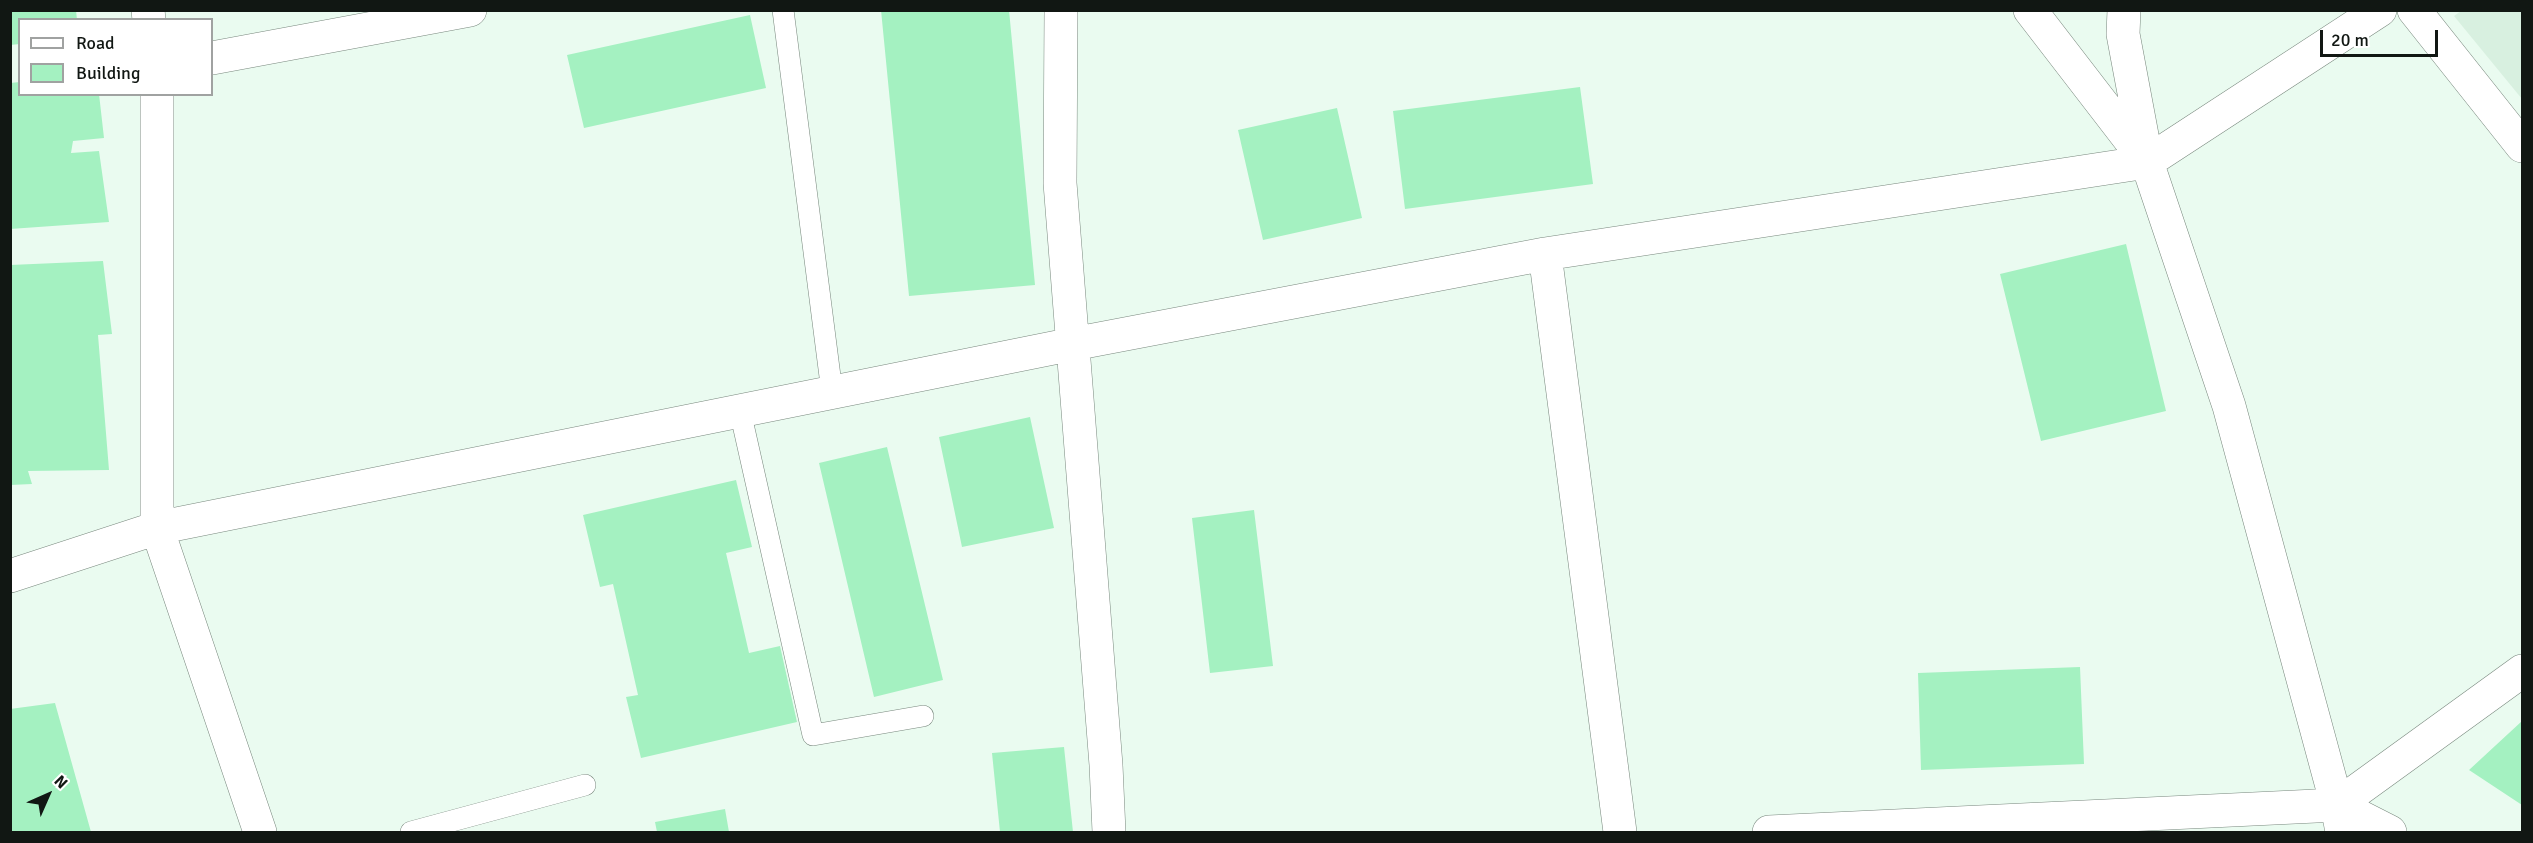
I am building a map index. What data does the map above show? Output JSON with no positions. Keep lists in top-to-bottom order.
{
  "legend": ["Road", "Building"],
  "scale_bar": "20 m",
  "north": "top right"
}
